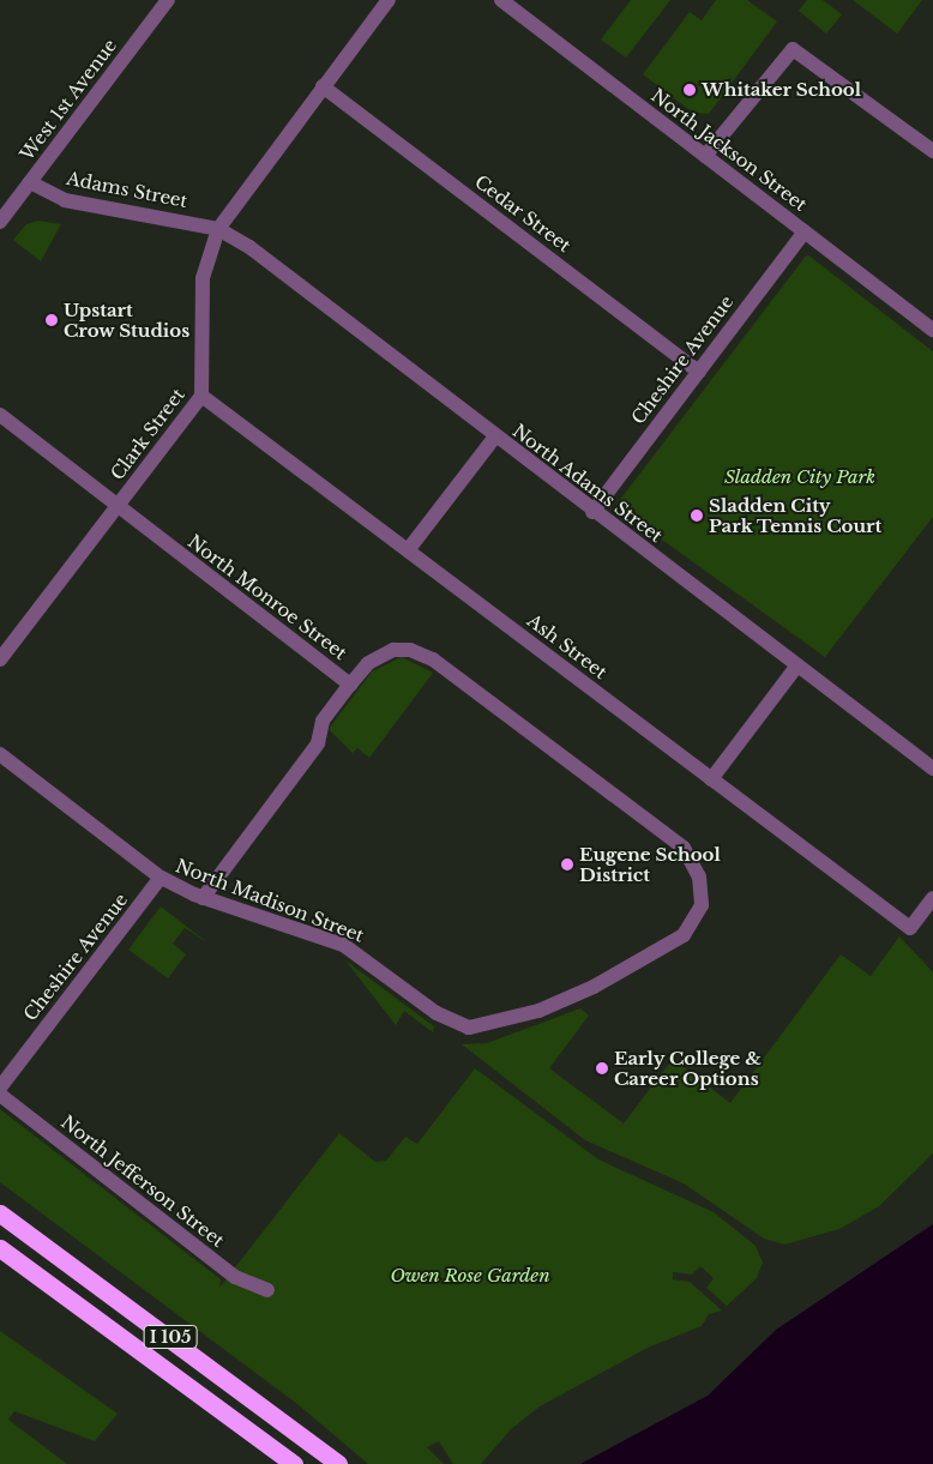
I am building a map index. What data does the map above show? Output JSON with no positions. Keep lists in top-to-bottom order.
{
  "streets": {
    "highway": ["I 105"],
    "street": [
      "West 1st Avenue",
      "North Jackson Street",
      "Adams Street",
      "Cedar Street",
      "Cheshire Avenue",
      "Clark Street",
      "North Adams Street",
      "North Monroe Street",
      "Ash Street",
      "North Madison Street",
      "North Jefferson Street"
    ]
  },
  "crossings": [
    ["West 1st Avenue", "Adams Street"],
    ["North Jackson Street", "Cheshire Avenue"],
    ["Adams Street", "Clark Street"],
    ["Adams Street", "North Adams Street"],
    ["Cedar Street", "Cheshire Avenue"],
    ["Cedar Street", "Clark Street"],
    ["Cheshire Avenue", "North Adams Street"],
    ["Cheshire Avenue", "North Madison Street"],
    ["Clark Street", "North Adams Street"],
    ["Clark Street", "North Monroe Street"],
    ["Clark Street", "Ash Street"],
    ["North Monroe Street", "North Madison Street"]
  ],
  "parks": ["Sladden City Park", "Owen Rose Garden"],
  "places": [
    "Whitaker School",
    "Upstart Crow Studios",
    "Sladden City Park Tennis Court",
    "Eugene School District",
    "Early College & Career Options"
  ]
}
